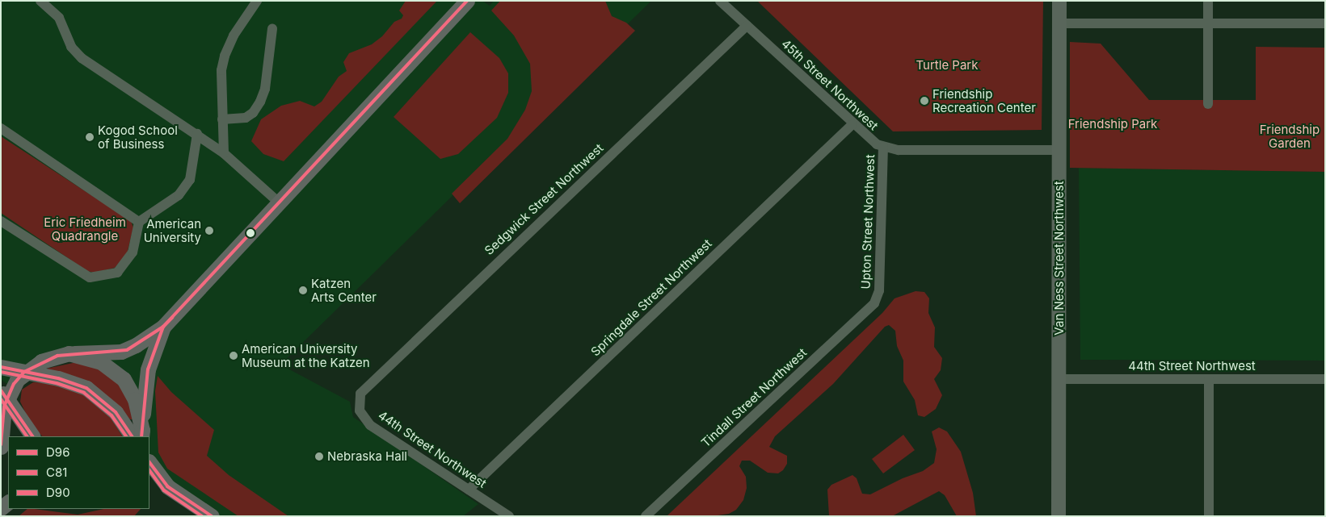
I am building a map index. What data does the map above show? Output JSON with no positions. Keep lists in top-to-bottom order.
{
  "streets": {
    "street": [
      "45th Street Northwest",
      "Sedgwick Street Northwest",
      "Upton Street Northwest",
      "Van Ness Street Northwest",
      "Springdale Street Northwest",
      "44th Street Northwest",
      "Tindall Street Northwest"
    ]
  },
  "crossings": [
    ["45th Street Northwest", "Sedgwick Street Northwest"],
    ["45th Street Northwest", "Upton Street Northwest"],
    ["45th Street Northwest", "Van Ness Street Northwest"],
    ["45th Street Northwest", "Springdale Street Northwest"],
    ["Sedgwick Street Northwest", "44th Street Northwest"],
    ["Upton Street Northwest", "Tindall Street Northwest"],
    ["Van Ness Street Northwest", "44th Street Northwest"],
    ["Springdale Street Northwest", "44th Street Northwest"]
  ],
  "parks": [
    "Turtle Park",
    "Friendship Park",
    "Friendship Garden",
    "Eric Friedheim Quadrangle"
  ],
  "places": [
    "Friendship Recreation Center",
    "Kogod School of Business",
    "American University",
    "Katzen Arts Center",
    "American University Museum at the Katzen",
    "Nebraska Hall"
  ],
  "lines": ["transit line D96", "transit line C81", "transit line D90"],
  "legend": ["D96", "C81", "D90"]
}
